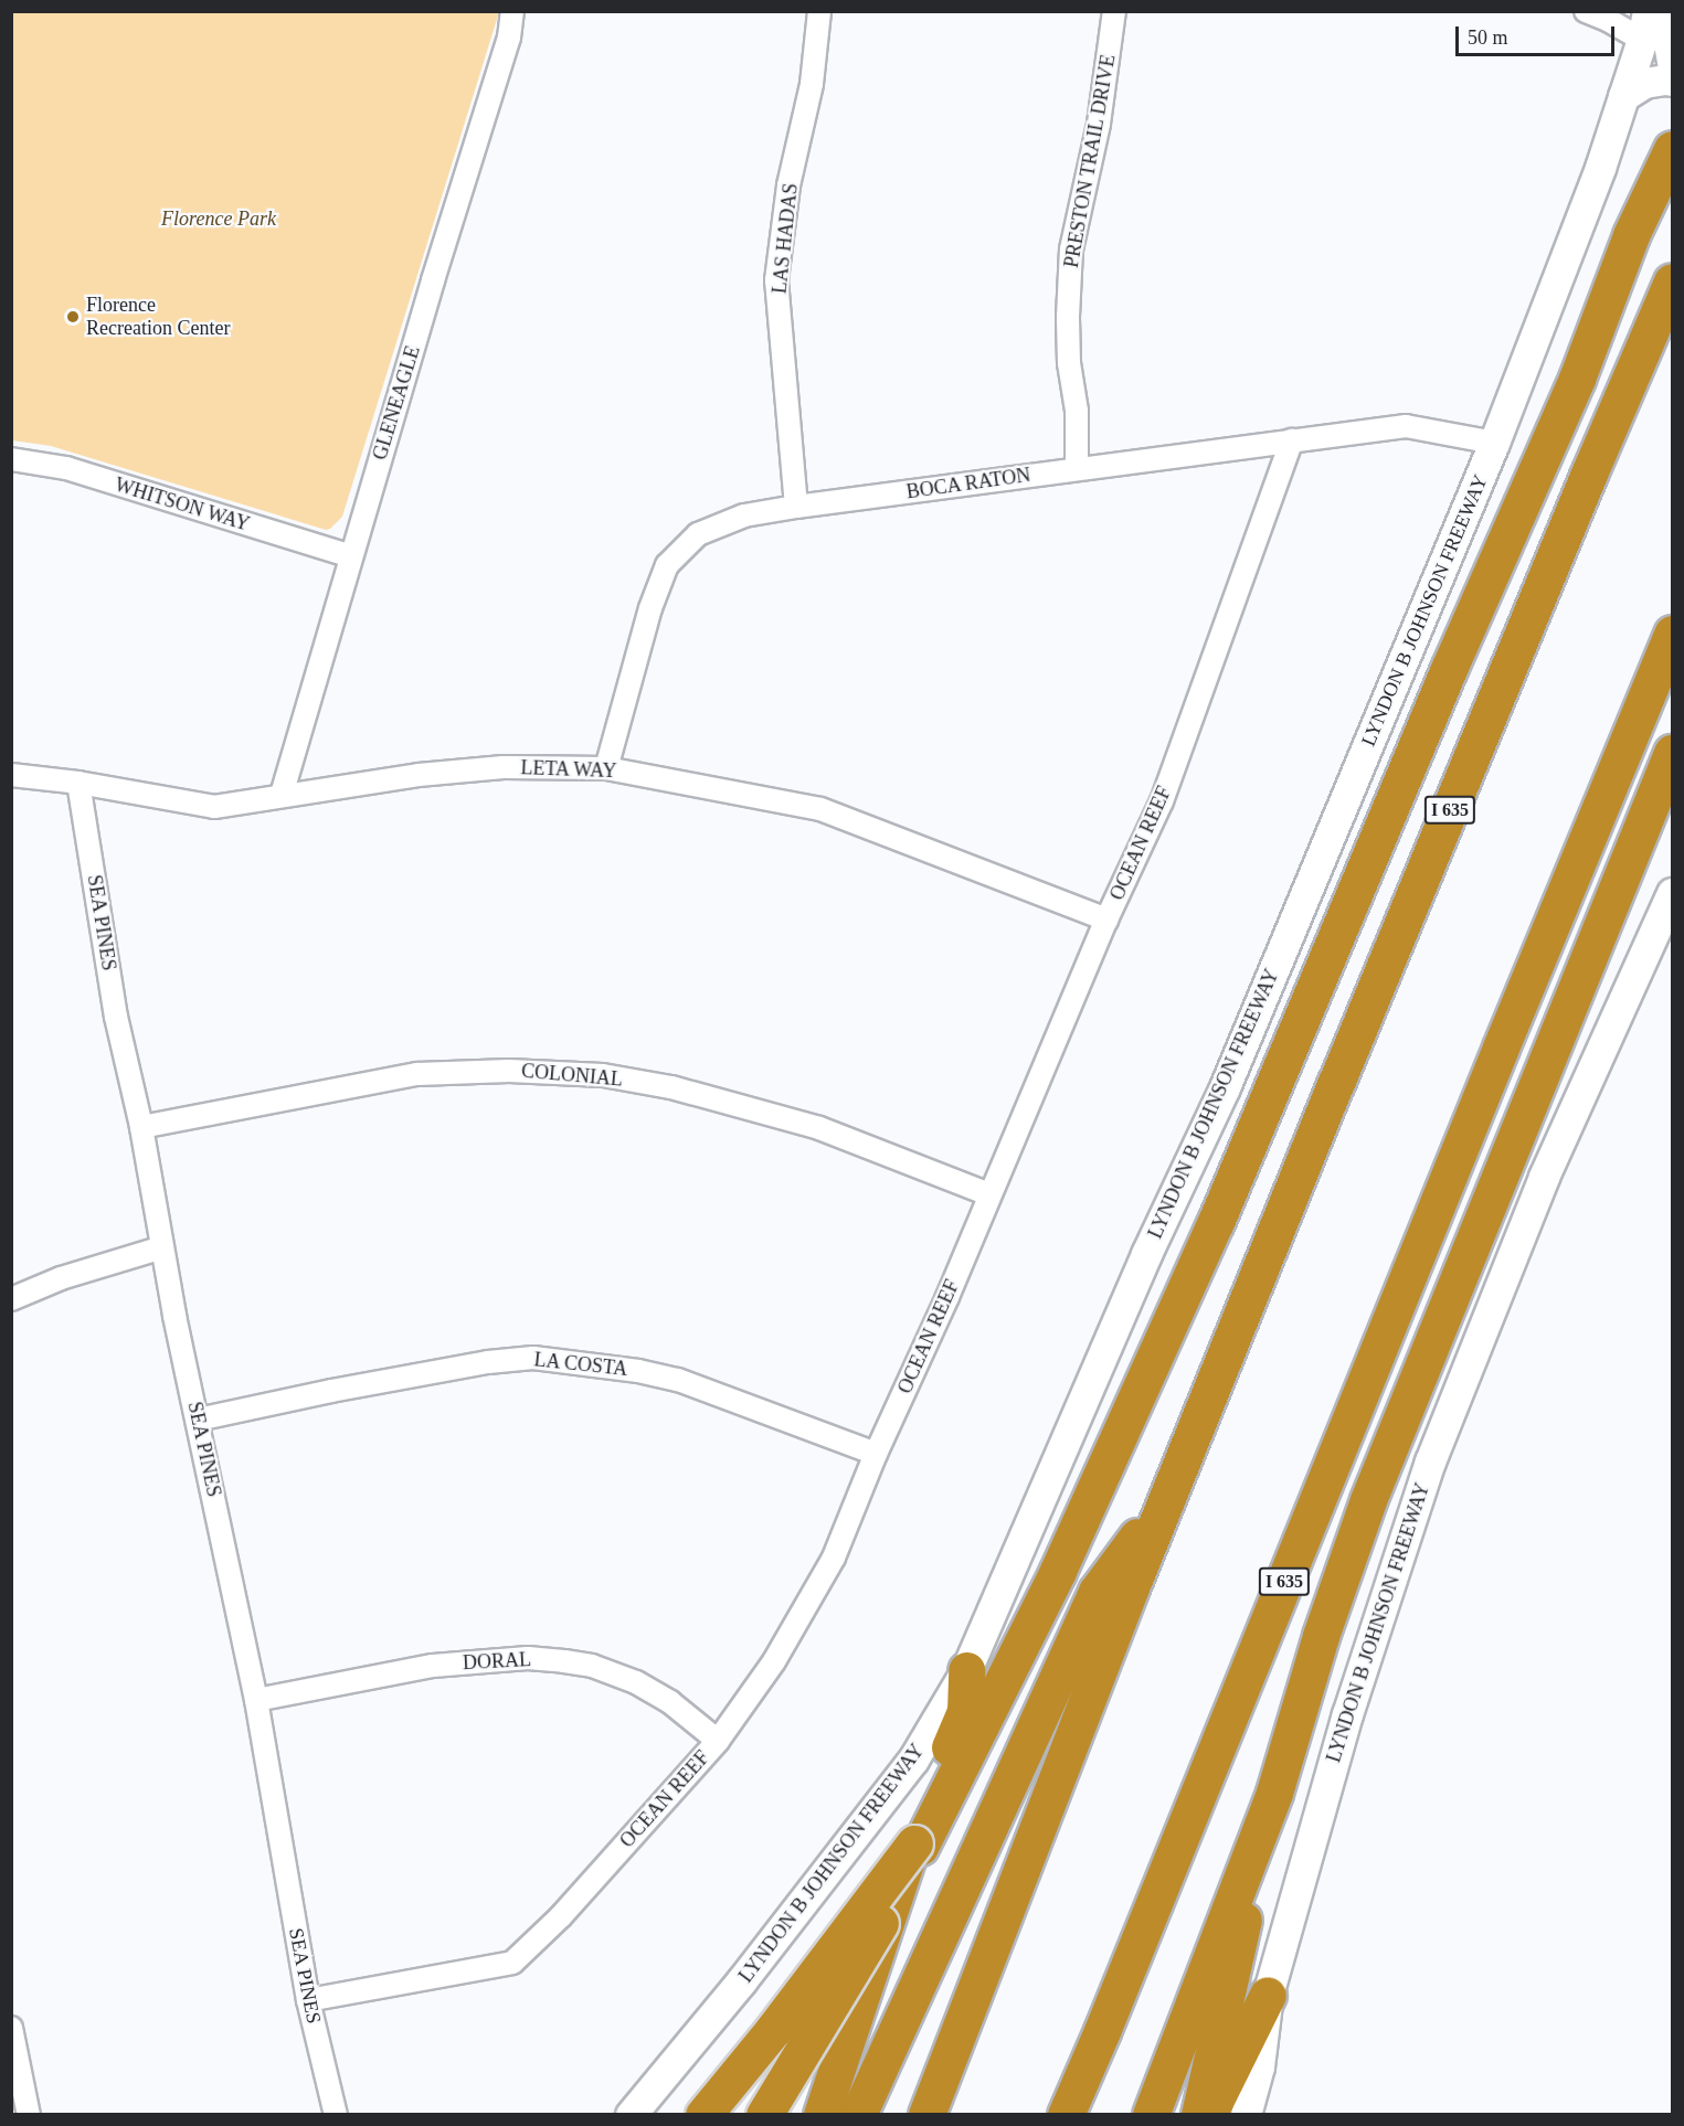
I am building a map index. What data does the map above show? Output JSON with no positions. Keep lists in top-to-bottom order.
{
  "streets": {
    "highway": ["I 635"],
    "main road": ["LYNDON B JOHNSON FREEWAY"],
    "street": [
      "PRESTON TRAIL DRIVE",
      "LAS HADAS",
      "GLENEAGLE",
      "BOCA RATON",
      "WHITSON WAY",
      "LETA WAY",
      "OCEAN REEF",
      "SEA PINES",
      "COLONIAL",
      "LA COSTA",
      "DORAL"
    ]
  },
  "crossings": [
    ["PRESTON TRAIL DRIVE", "BOCA RATON"],
    ["LAS HADAS", "BOCA RATON"],
    ["GLENEAGLE", "WHITSON WAY"],
    ["GLENEAGLE", "LETA WAY"],
    ["BOCA RATON", "LYNDON B JOHNSON FREEWAY"],
    ["BOCA RATON", "LETA WAY"],
    ["BOCA RATON", "OCEAN REEF"],
    ["LETA WAY", "OCEAN REEF"],
    ["LETA WAY", "SEA PINES"],
    ["OCEAN REEF", "SEA PINES"],
    ["OCEAN REEF", "COLONIAL"],
    ["OCEAN REEF", "LA COSTA"],
    ["OCEAN REEF", "DORAL"],
    ["SEA PINES", "COLONIAL"],
    ["SEA PINES", "LA COSTA"],
    ["SEA PINES", "DORAL"]
  ],
  "parks": ["Florence Park"],
  "places": ["Florence Recreation Center"],
  "scale_bar": "50 m"
}
